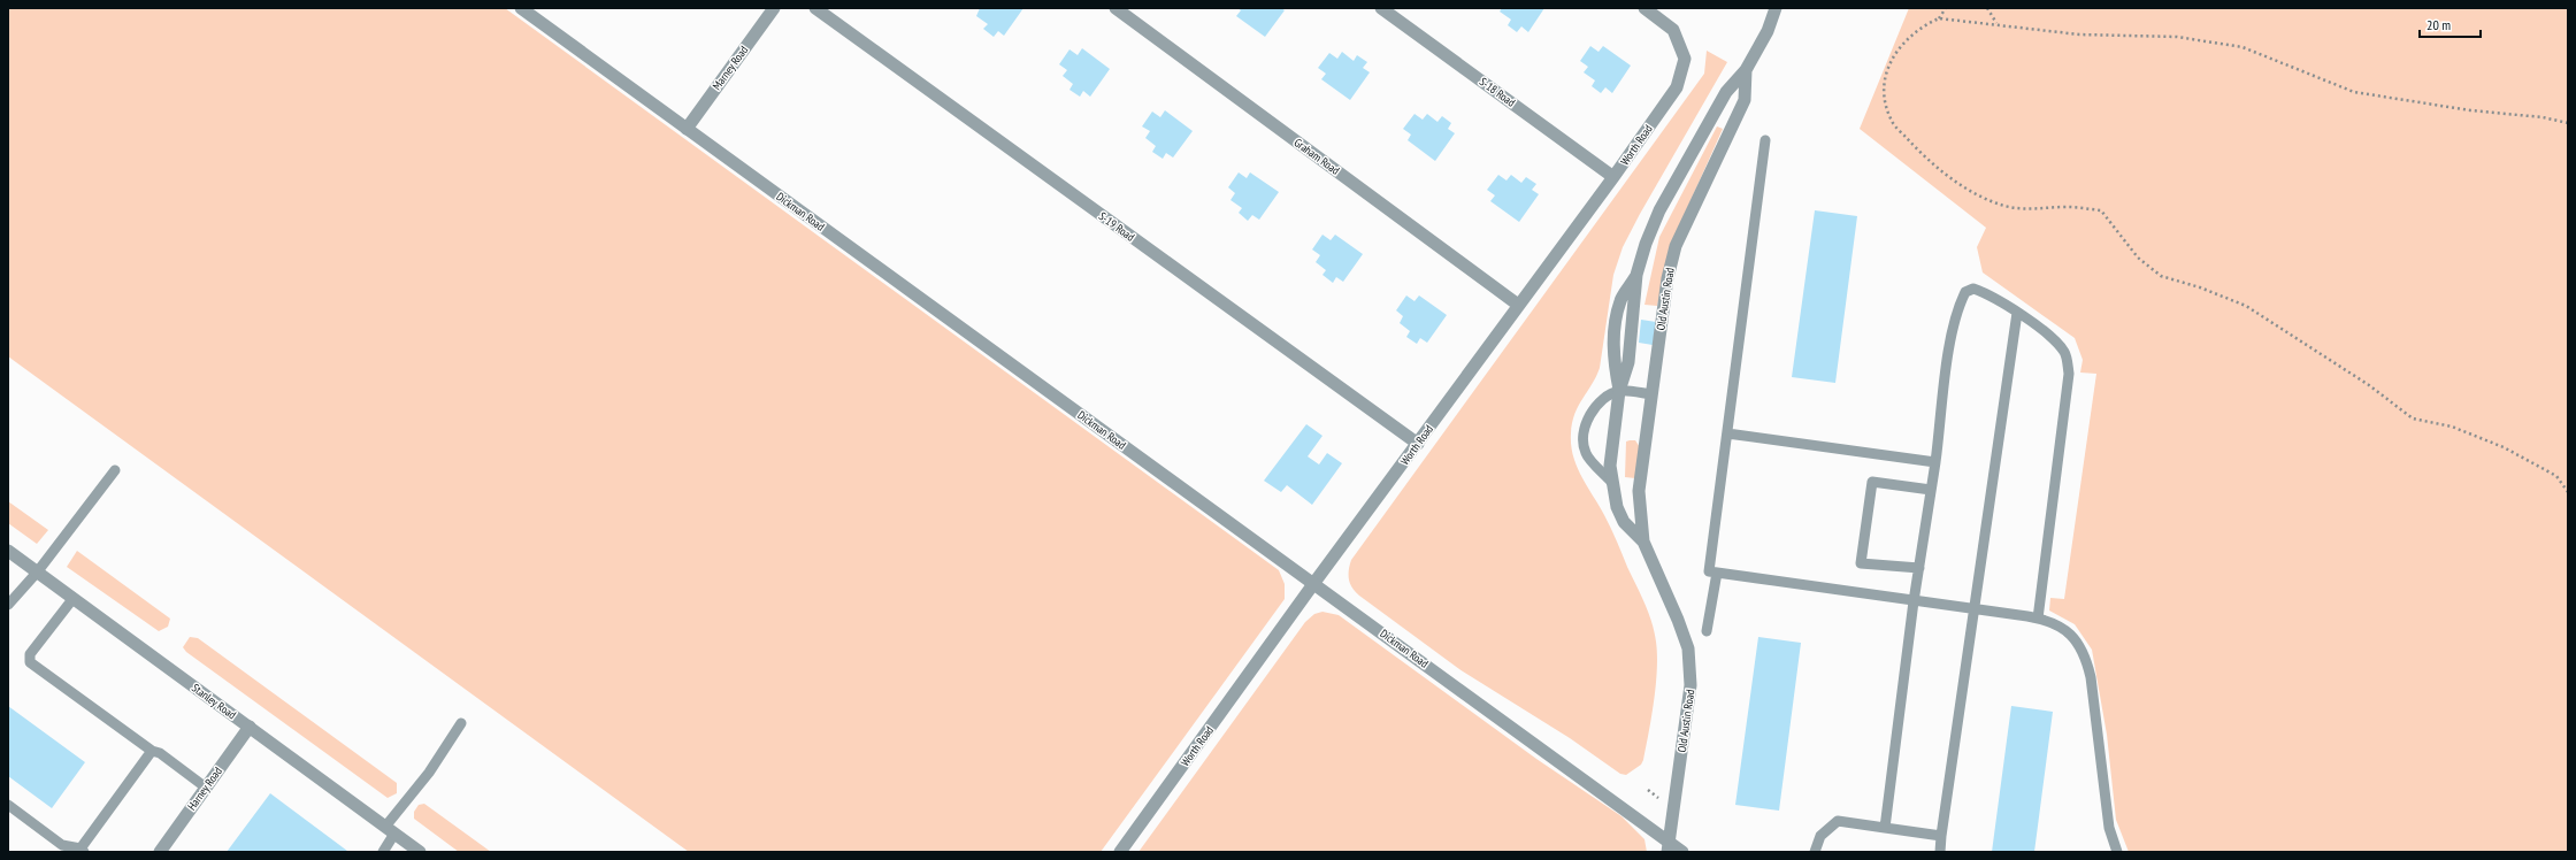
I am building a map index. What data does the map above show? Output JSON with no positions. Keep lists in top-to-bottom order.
{
  "streets": {
    "street": [
      "Marney Road",
      "S-18 Road",
      "Worth Road",
      "Graham Road",
      "Dickman Road",
      "S-19 Road",
      "Old Austin Road",
      "Stanley Road",
      "Harney Road"
    ]
  },
  "crossings": [
    ["Marney Road", "Dickman Road"],
    ["S-18 Road", "Worth Road"],
    ["Worth Road", "Graham Road"],
    ["Worth Road", "Dickman Road"],
    ["Worth Road", "S-19 Road"],
    ["Dickman Road", "Old Austin Road"],
    ["Stanley Road", "Harney Road"]
  ],
  "scale_bar": "20 m"
}
